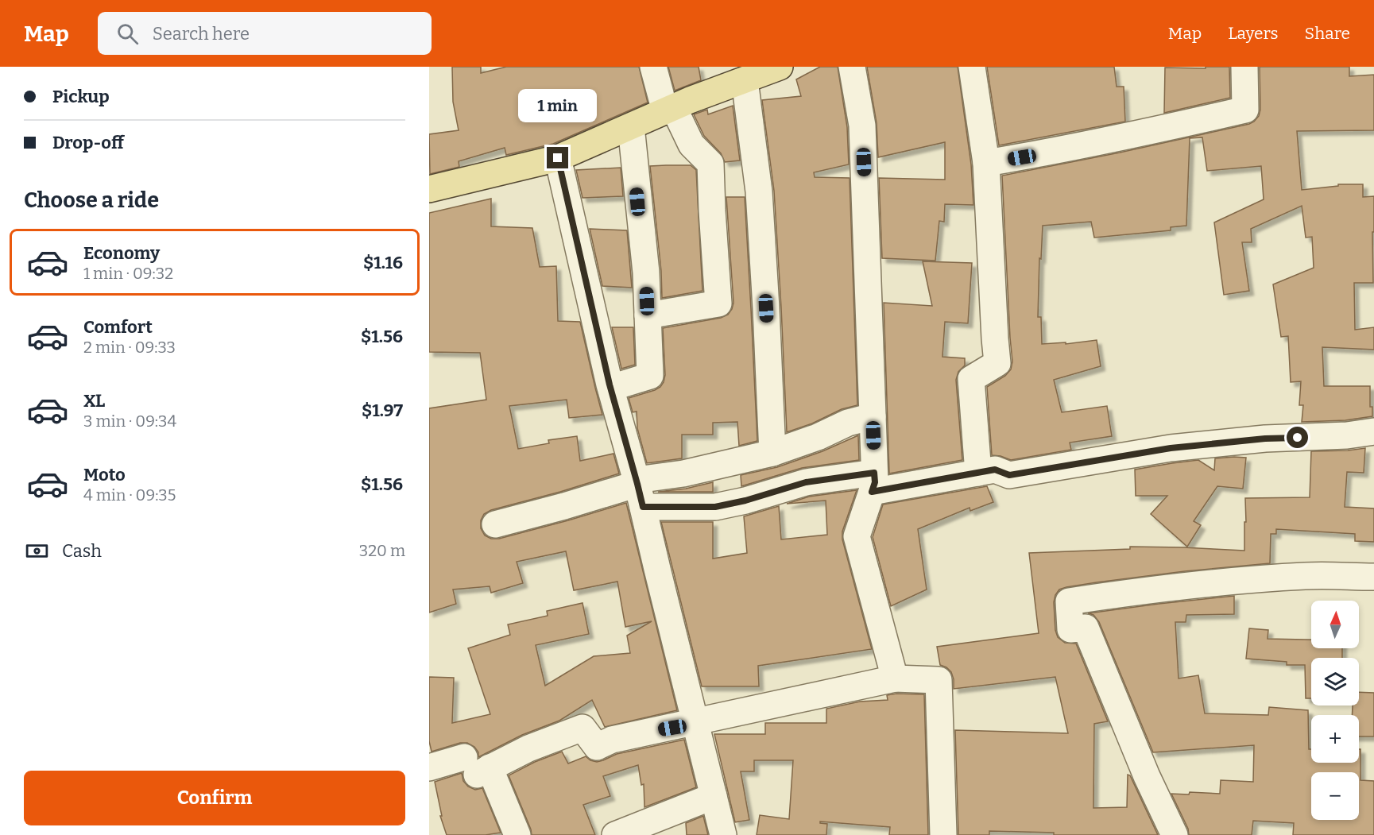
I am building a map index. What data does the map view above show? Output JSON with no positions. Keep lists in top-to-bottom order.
{
  "north": "top",
  "page": {
    "header": "Map",
    "search": "Search here",
    "nav": ["Map", "Layers", "Share"],
    "banner": ["Pickup", "Drop-off"],
    "bubble": "1 min",
    "heading": "Choose a ride",
    "list": [
      {
        "name": "Economy",
        "note": "1 min · 09:32",
        "value": "$1.16"
      },
      {
        "name": "Comfort",
        "note": "2 min · 09:33",
        "value": "$1.56"
      },
      {
        "name": "XL",
        "note": "3 min · 09:34",
        "value": "$1.97"
      },
      {
        "name": "Moto",
        "note": "4 min · 09:35",
        "value": "$1.56"
      }
    ],
    "pay": ["Cash", "320 m"],
    "map_buttons": ["+", "−"],
    "buttons": "Confirm"
  }
}
